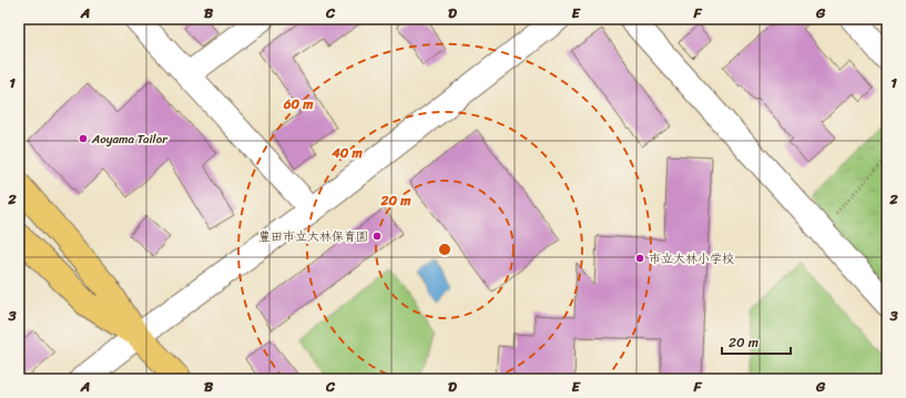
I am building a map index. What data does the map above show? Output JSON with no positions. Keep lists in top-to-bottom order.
{
  "places": ["Aoyama Tailor", "豊田市立大林保育園", "市立大林小学校"],
  "scale_bar": "20 m",
  "grid": {
    "columns": [
      "A",
      "B",
      "C",
      "D",
      "E",
      "F",
      "G"
    ],
    "rows": ["1", "2", "3"]
  },
  "rings": ["60 m", "40 m", "20 m"]
}
